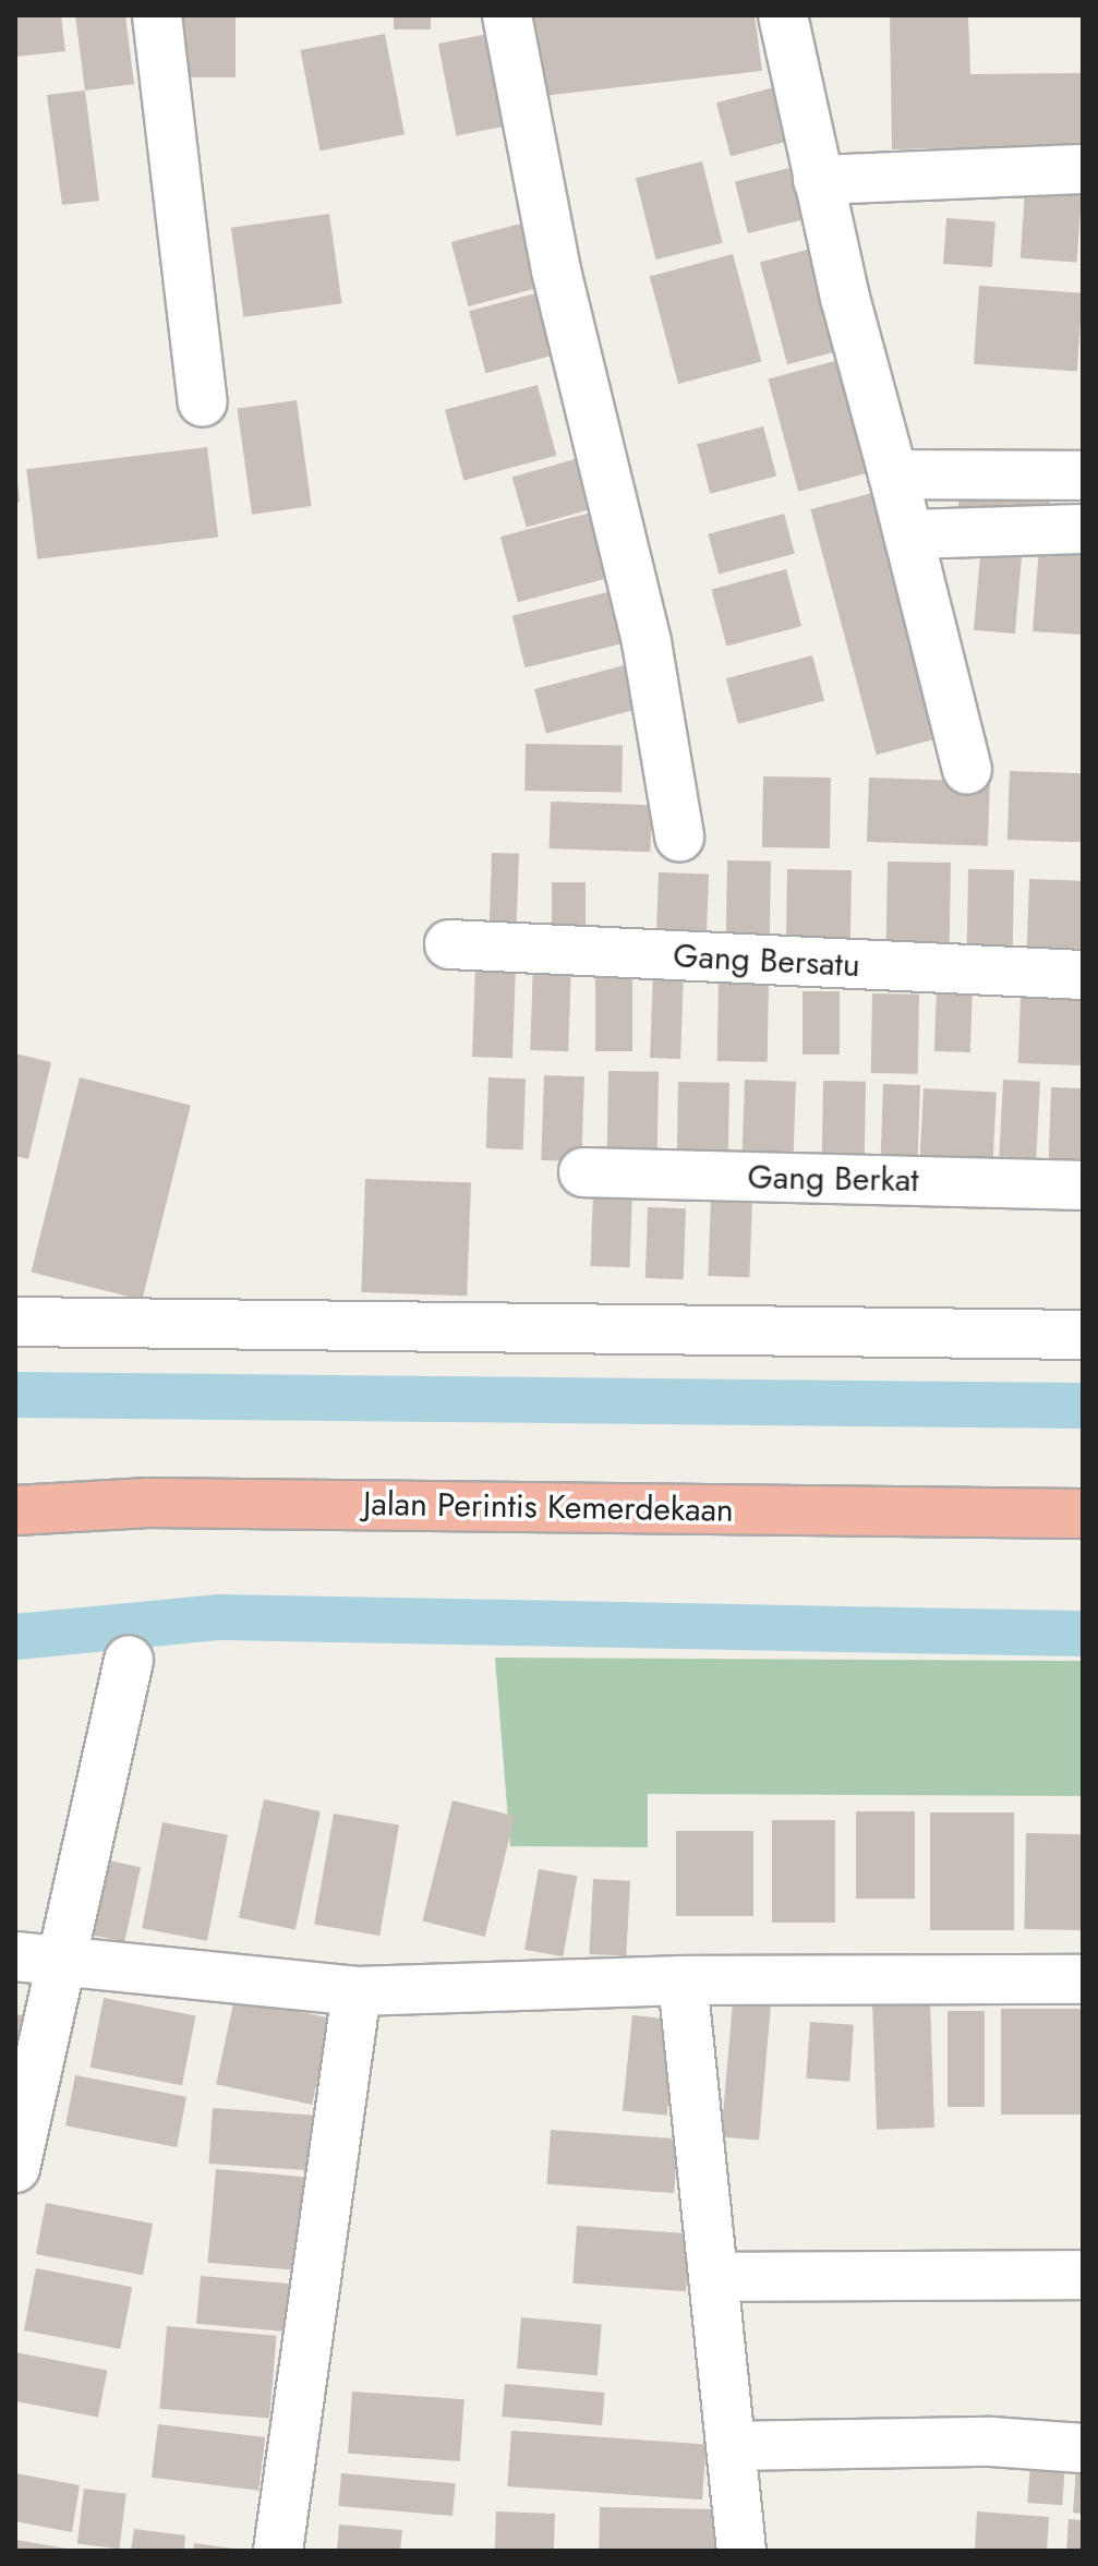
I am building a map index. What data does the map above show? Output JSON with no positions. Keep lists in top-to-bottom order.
{
  "streets": {
    "highway": ["Jalan Perintis Kemerdekaan"],
    "street": ["Gang Bersatu", "Gang Berkat"]
  }
}
